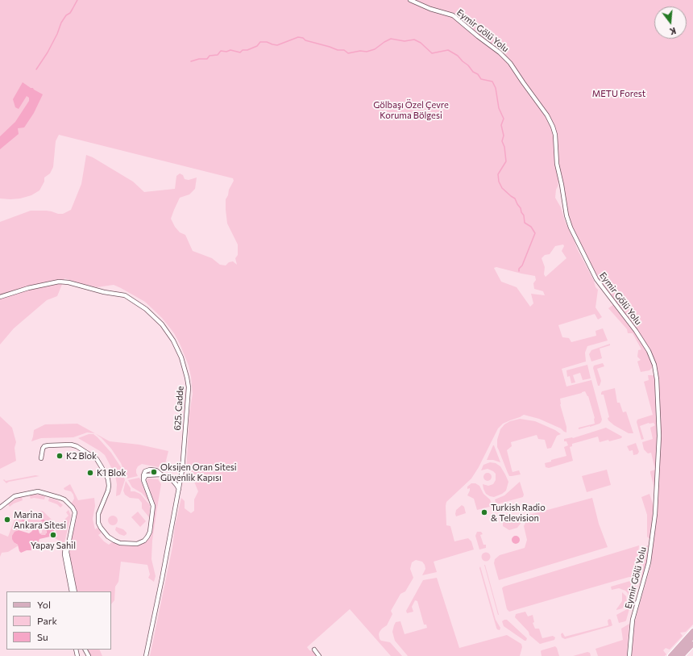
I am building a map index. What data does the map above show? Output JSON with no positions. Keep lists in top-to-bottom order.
{
  "streets": {
    "street": ["Eymir Gölü Yolu", "625. Cadde"]
  },
  "parks": ["METU Forest", "Gölbaşı Özel Çevre Koruma Bölgesi"],
  "places": [
    "K2 Blok",
    "Oksijen Oran Sitesi Güvenlik Kapısı",
    "K1 Blok",
    "Turkish Radio & Television",
    "Marina Ankara Sitesi",
    "Yapay Sahil"
  ],
  "legend": ["Yol", "Park", "Su"],
  "north": "bottom"
}
